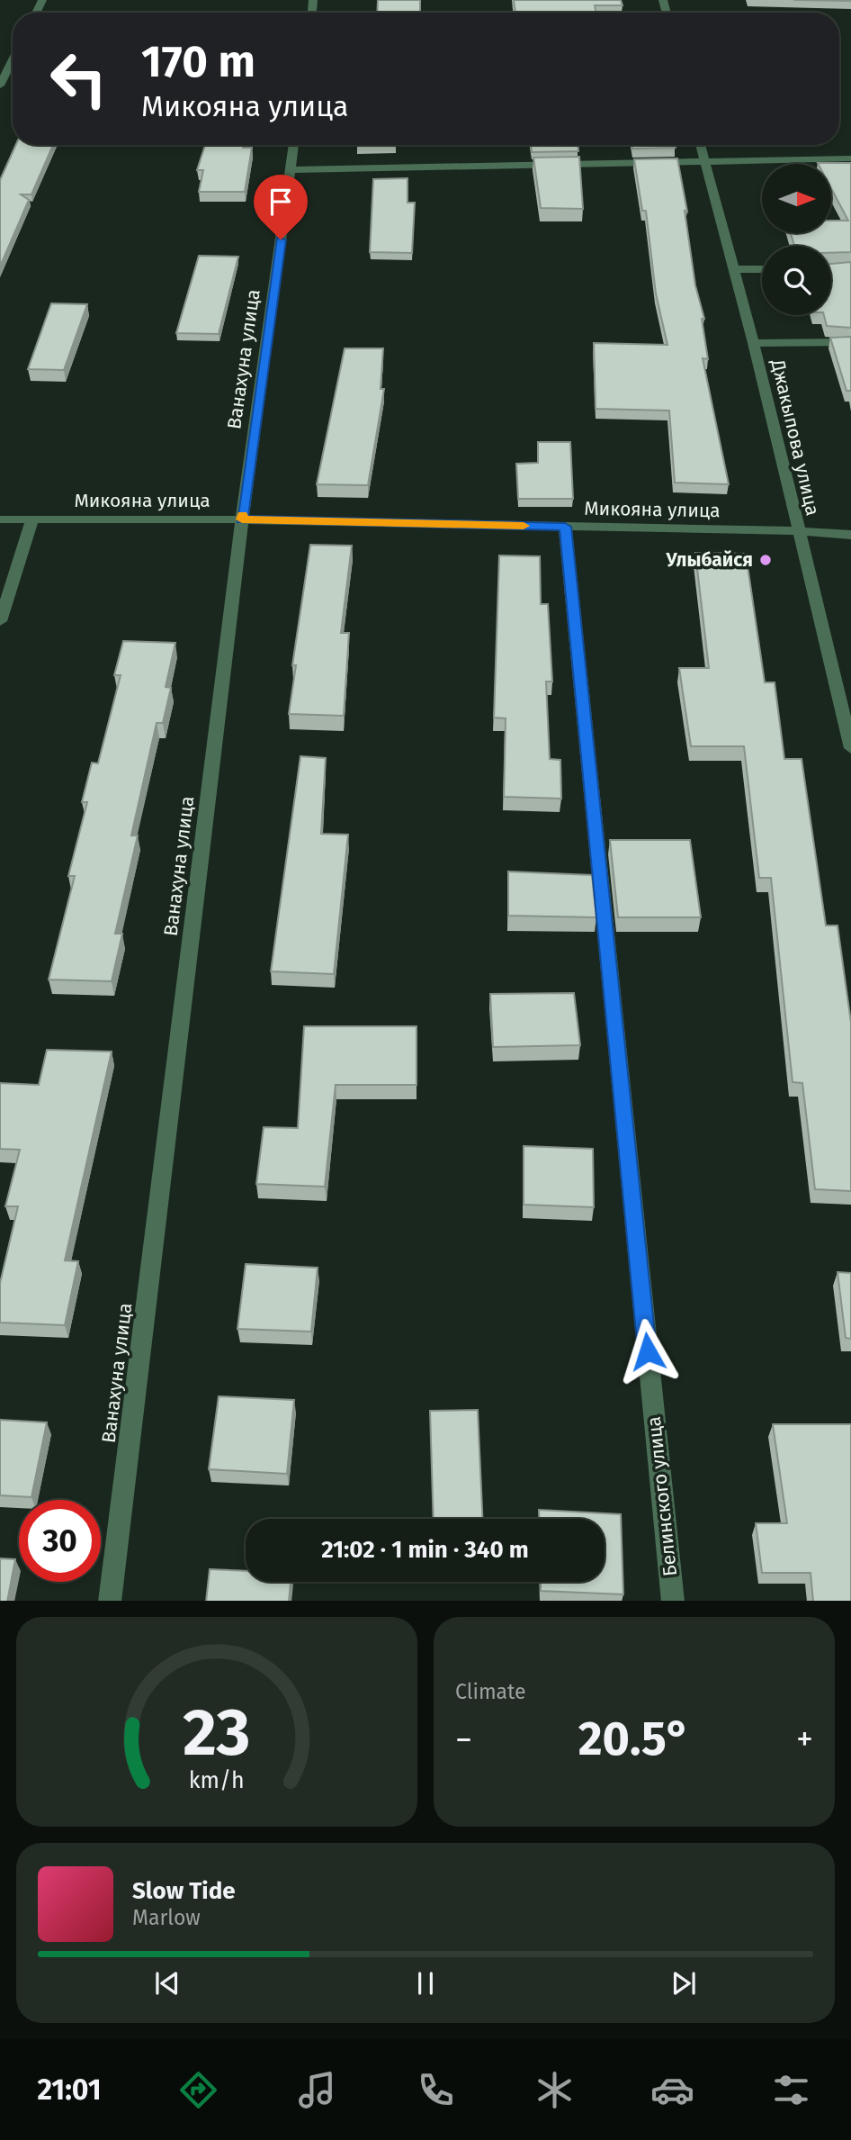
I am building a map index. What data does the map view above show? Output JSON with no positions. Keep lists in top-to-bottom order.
{
  "streets": {
    "street": [
      "Ванахуна улица",
      "Джакыпова улица",
      "Микояна улица",
      "Белинского улица"
    ]
  },
  "crossings": [
    ["Ванахуна улица", "Микояна улица"],
    ["Джакыпова улица", "Микояна улица"],
    ["Микояна улица", "Белинского улица"]
  ],
  "places": ["Улыбайся"],
  "north": "right",
  "page": {
    "turn": ["170 m", "Микояна улица"],
    "limit": "30",
    "trip": "21:02 · 1 min · 340 m",
    "tile": "Climate",
    "heat": ["−", "20.5°", "+"],
    "song": ["Slow Tide", "Marlow"],
    "tabs": "21:01",
    "gauge": ["23", "km/h"]
  }
}
